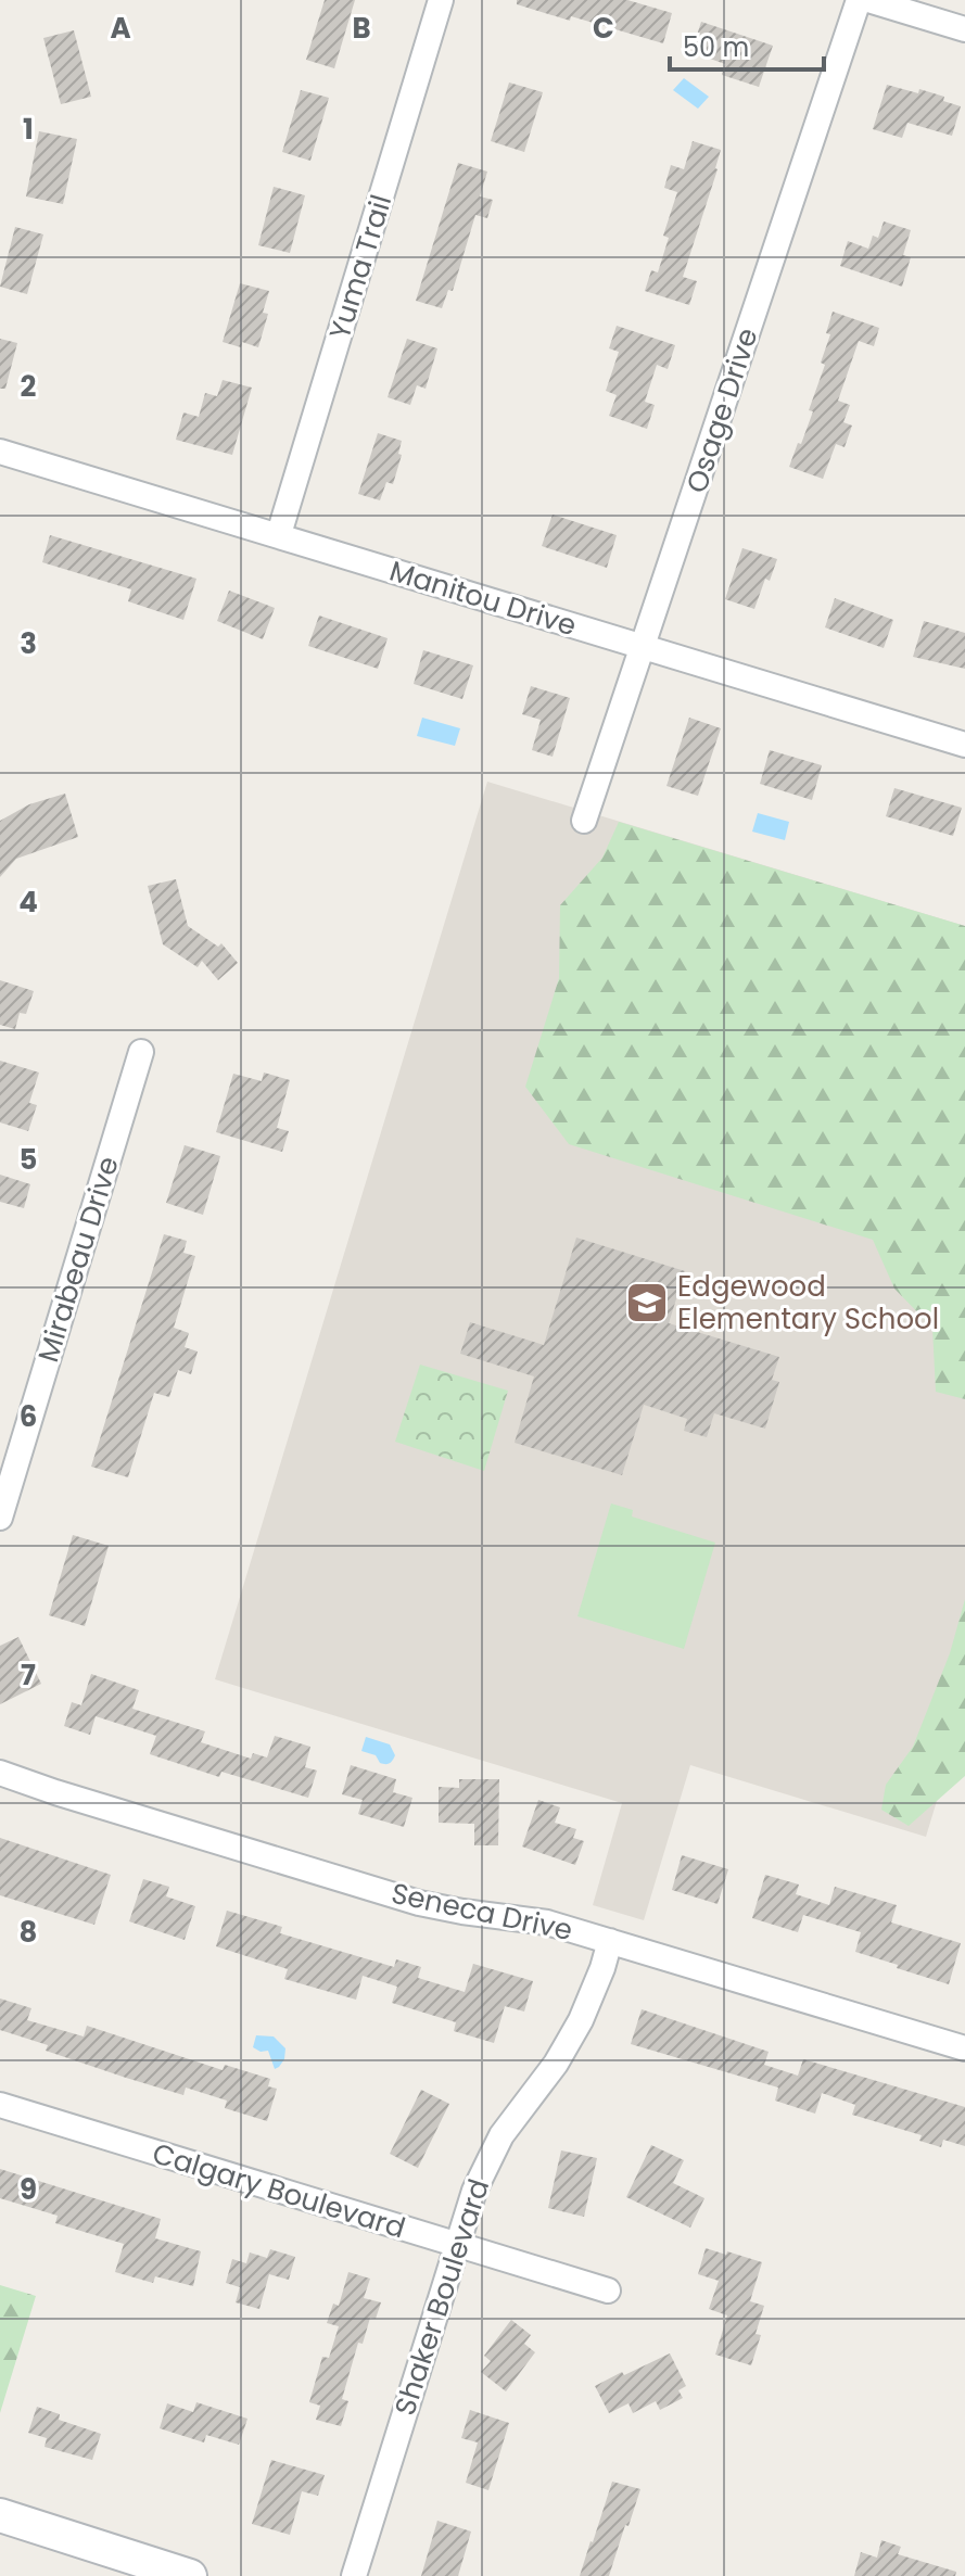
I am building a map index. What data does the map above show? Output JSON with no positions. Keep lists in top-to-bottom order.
{
  "streets": {
    "street": [
      "Yuma Trail",
      "Osage Drive",
      "Manitou Drive",
      "Mirabeau Drive",
      "Seneca Drive",
      "Calgary Boulevard",
      "Shaker Boulevard"
    ]
  },
  "crossings": [
    ["Yuma Trail", "Manitou Drive"],
    ["Osage Drive", "Manitou Drive"],
    ["Seneca Drive", "Shaker Boulevard"],
    ["Calgary Boulevard", "Shaker Boulevard"]
  ],
  "places": {
    "school or university": ["Edgewood Elementary School"]
  },
  "scale_bar": "50 m",
  "grid": {
    "columns": ["A", "B", "C"],
    "rows": [
      "1",
      "2",
      "3",
      "4",
      "5",
      "6",
      "7",
      "8",
      "9"
    ]
  }
}
